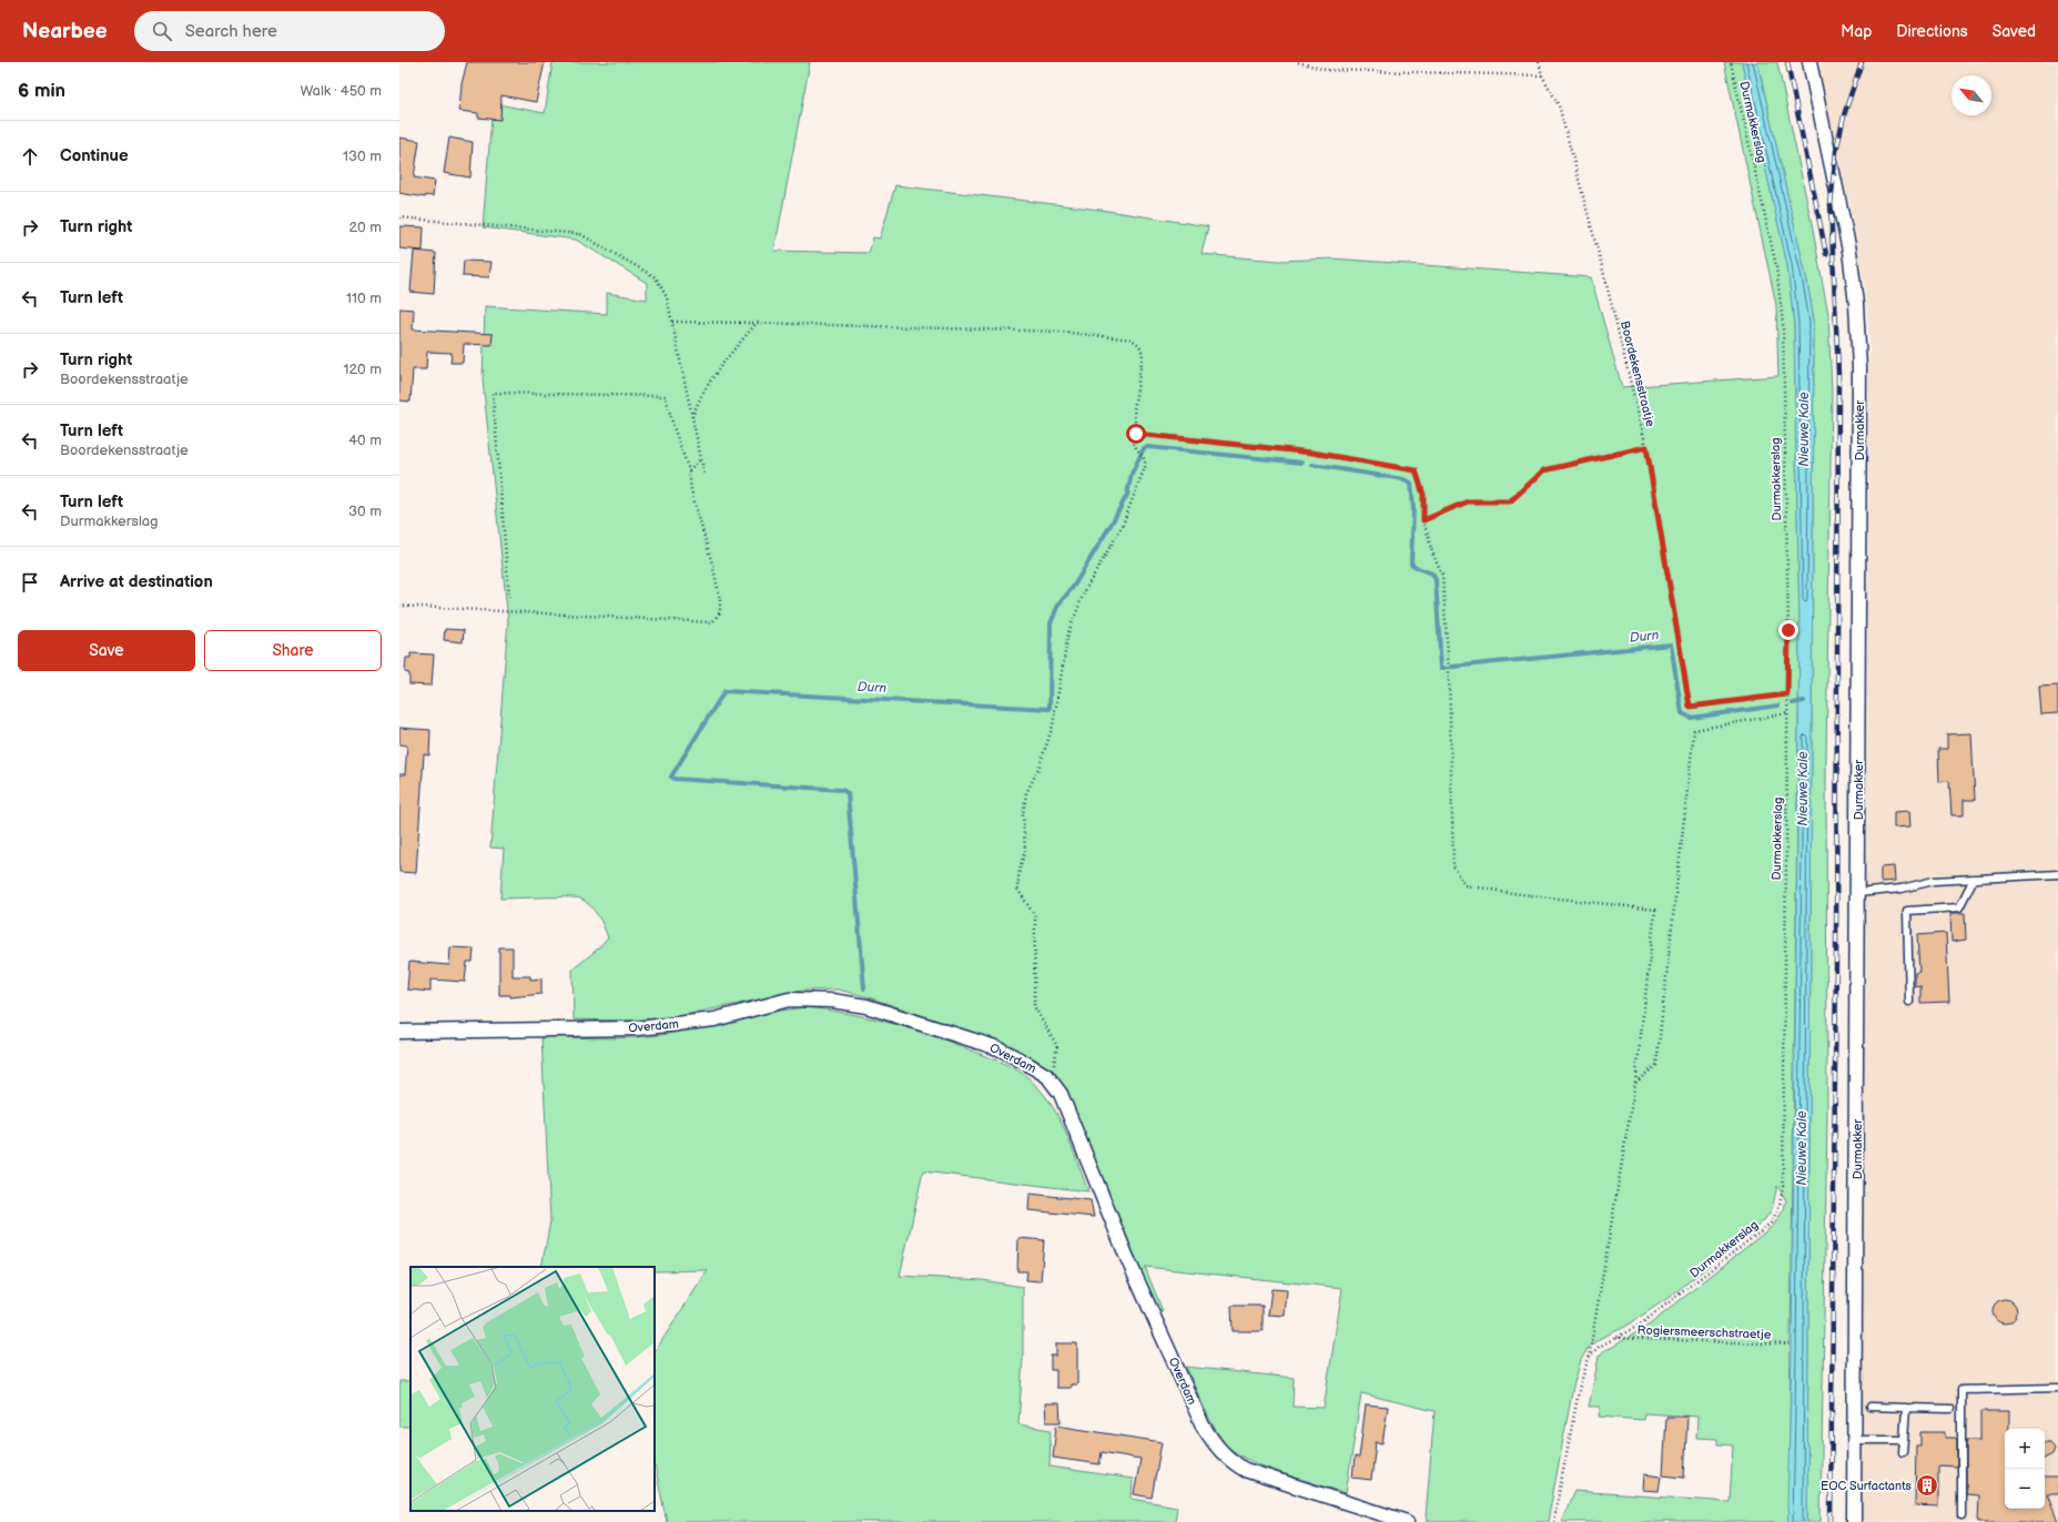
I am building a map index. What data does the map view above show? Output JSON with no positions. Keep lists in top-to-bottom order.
{
  "streets": {
    "street": ["Durmakker", "Overdam"],
    "path": ["Durmakkerslag", "Boordekensstraatje", "Rogiersmeerschstraetje"]
  },
  "crossings": [
    ["Durmakkerslag", "Boordekensstraatje"],
    ["Durmakkerslag", "Rogiersmeerschstraetje"]
  ],
  "water": ["Nieuwe Kale", "Durn"],
  "places": {
    "building": ["EOC Surfactants"]
  },
  "north": "top left",
  "page": {
    "header": "Nearbee",
    "search": "Search here",
    "nav": ["Map", "Directions", "Saved"],
    "heading": ["6 min", "Walk · 450 m"],
    "list": [
      ["Continue", "130 m"],
      ["Turn right", "20 m"],
      ["Turn left", "110 m"],
      ["Turn right", "Boordekensstraatje", "120 m"],
      ["Turn left", "Boordekensstraatje", "40 m"],
      ["Turn left", "Durmakkerslag", "30 m"],
      "Arrive at destination"
    ],
    "buttons": ["Save", "Share"],
    "map_buttons": ["+", "−"]
  }
}
